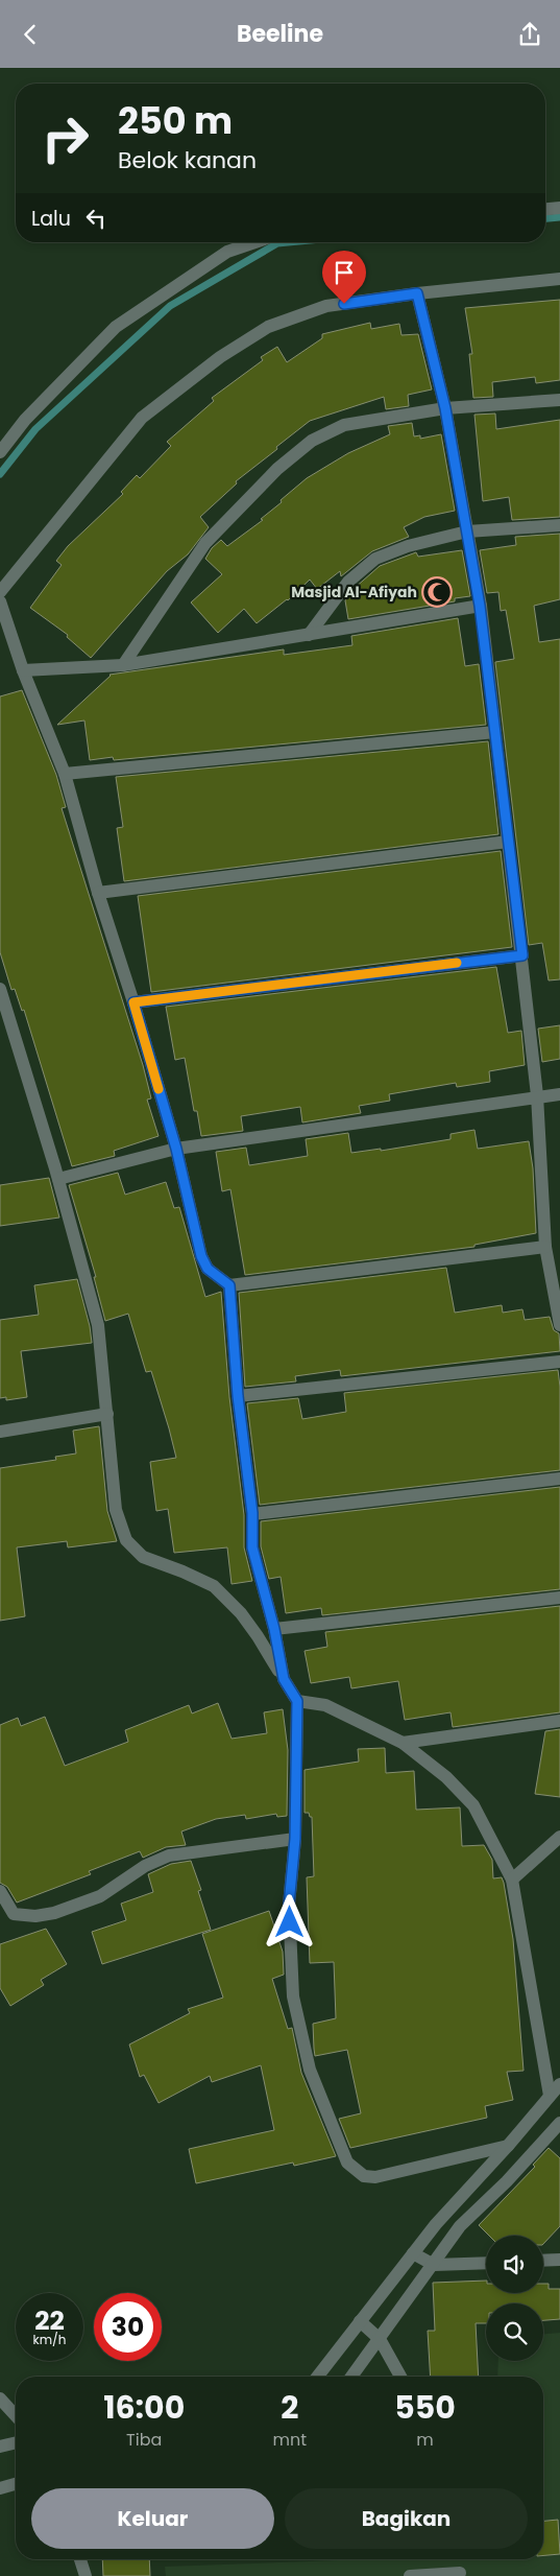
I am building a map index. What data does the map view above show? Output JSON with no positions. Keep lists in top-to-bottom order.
{
  "places": {
    "mosque": ["Masjid Al-Afiyah"]
  },
  "page": {
    "header": "Beeline",
    "turn": ["250 m", "Belok kanan"],
    "then": "Lalu",
    "speed": "22 km/h",
    "limit": "30",
    "eta": [
      "16:00",
      "Tiba",
      "2",
      "mnt",
      "550",
      "m"
    ],
    "buttons": ["Keluar", "Bagikan"]
  }
}
